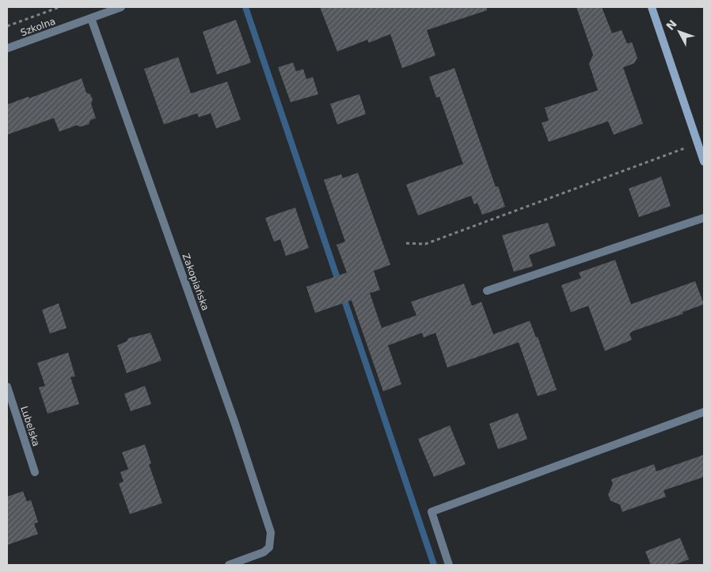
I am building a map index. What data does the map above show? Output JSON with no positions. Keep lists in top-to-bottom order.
{
  "streets": {
    "street": ["Szkolna", "Zakopiańska", "Lubelska"]
  },
  "crossings": [
    ["Szkolna", "Zakopiańska"]
  ],
  "north": "top left"
}
